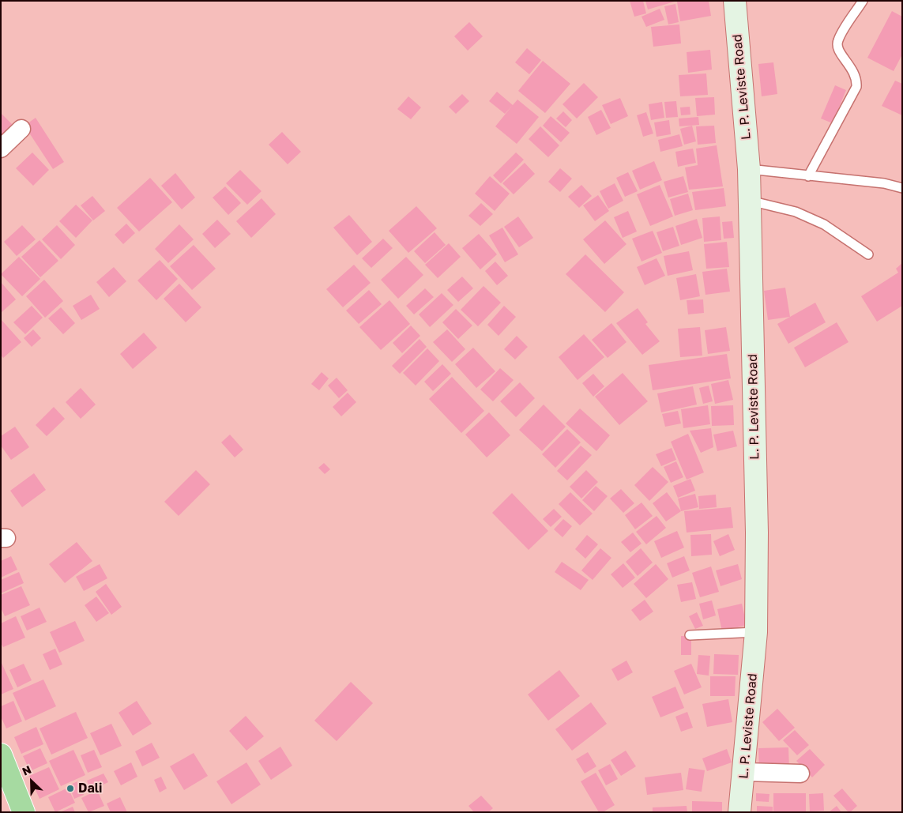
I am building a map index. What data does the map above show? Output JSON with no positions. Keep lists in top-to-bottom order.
{
  "streets": {
    "main road": ["L. P. Leviste Road"]
  },
  "places": ["Dali"],
  "north": "top left"
}
